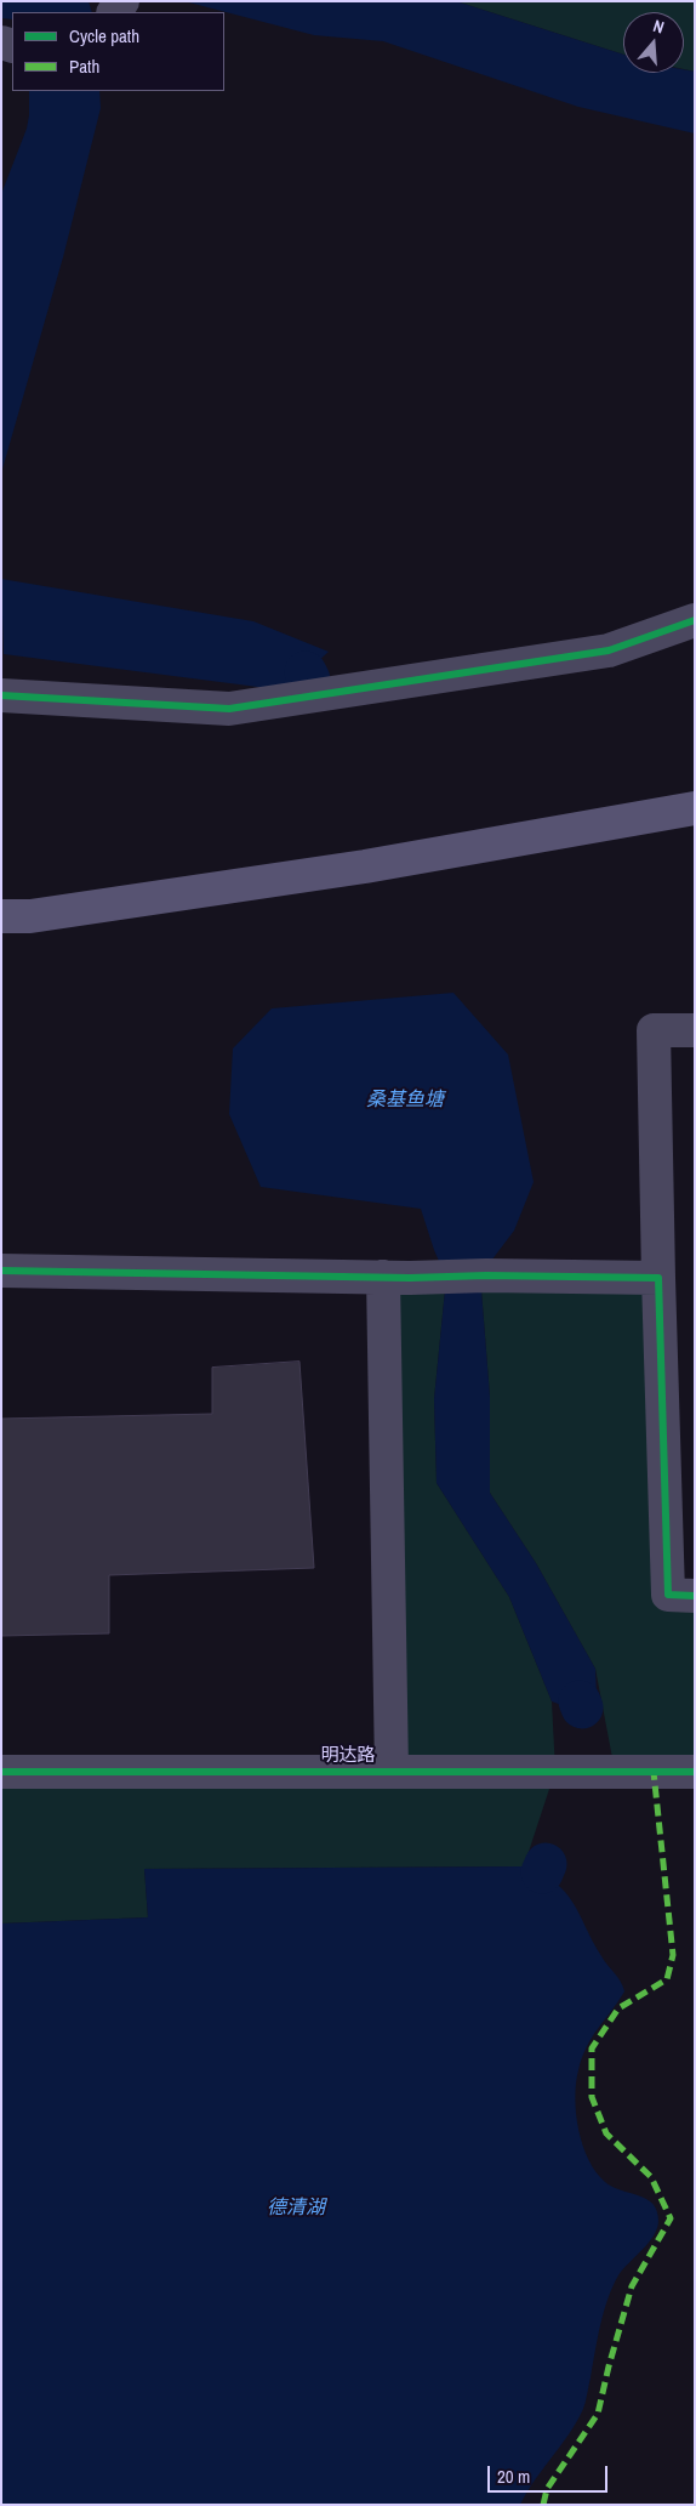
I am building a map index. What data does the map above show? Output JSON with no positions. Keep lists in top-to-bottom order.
{
  "streets": {
    "street": ["明达路"]
  },
  "water": ["桑基鱼塘", "德清湖"],
  "legend": ["Cycle path", "Path"],
  "scale_bar": "20 m",
  "north": "top"
}
